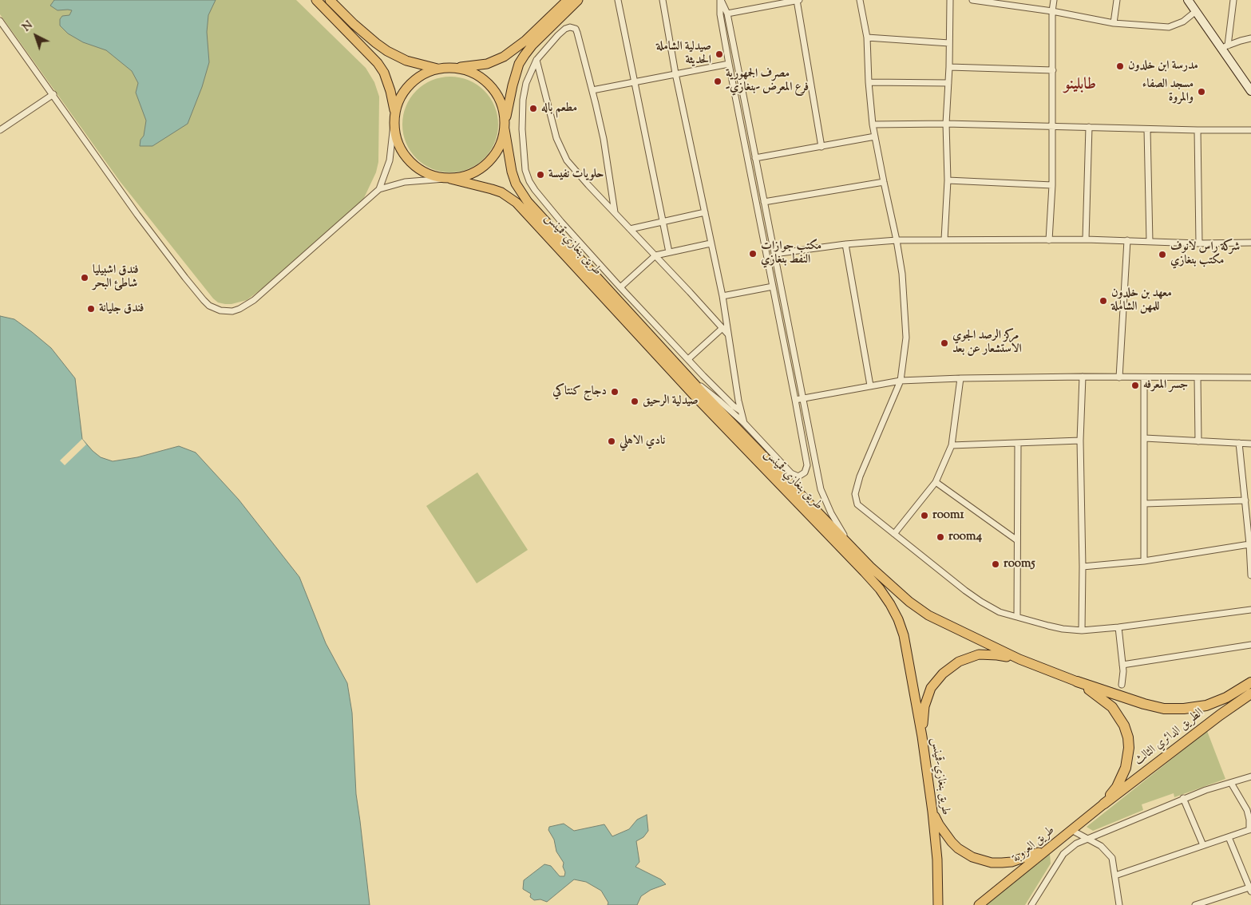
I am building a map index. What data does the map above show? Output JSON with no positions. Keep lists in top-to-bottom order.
{
  "streets": {
    "highway": ["الطريق الدائري الثالث"],
    "main road": ["طريق بنغازي-قمينس", "طريق العروبة"]
  },
  "crossings": [
    ["الطريق الدائري الثالث", "طريق العروبة"]
  ],
  "districts": ["طابلينو"],
  "places": [
    "صيدلية الشاملة الحديثة",
    "مدرسة ابن خلدون",
    "مصرف الجمهورية -فرع المعرض -بنغازي",
    "مسجد الصفاء والمروة",
    "مطعم باله",
    "حلويات نفيسة",
    "مكتب جوازات النفط بنغازي",
    "شركة راس لانوف مكتب بنغازي",
    "فندق اشبيليا شاطئ البحر",
    "معهد بن خلدون للمهن الشاملة",
    "فندق جليانة",
    "مركز الرصد الجوي الاستشعار عن بعد",
    "جسر المعرفه",
    "دجاج كنتاكي",
    "صيدلية الرحيق",
    "نادي الاهلي",
    "room1",
    "room4",
    "room5"
  ],
  "north": "top left"
}
